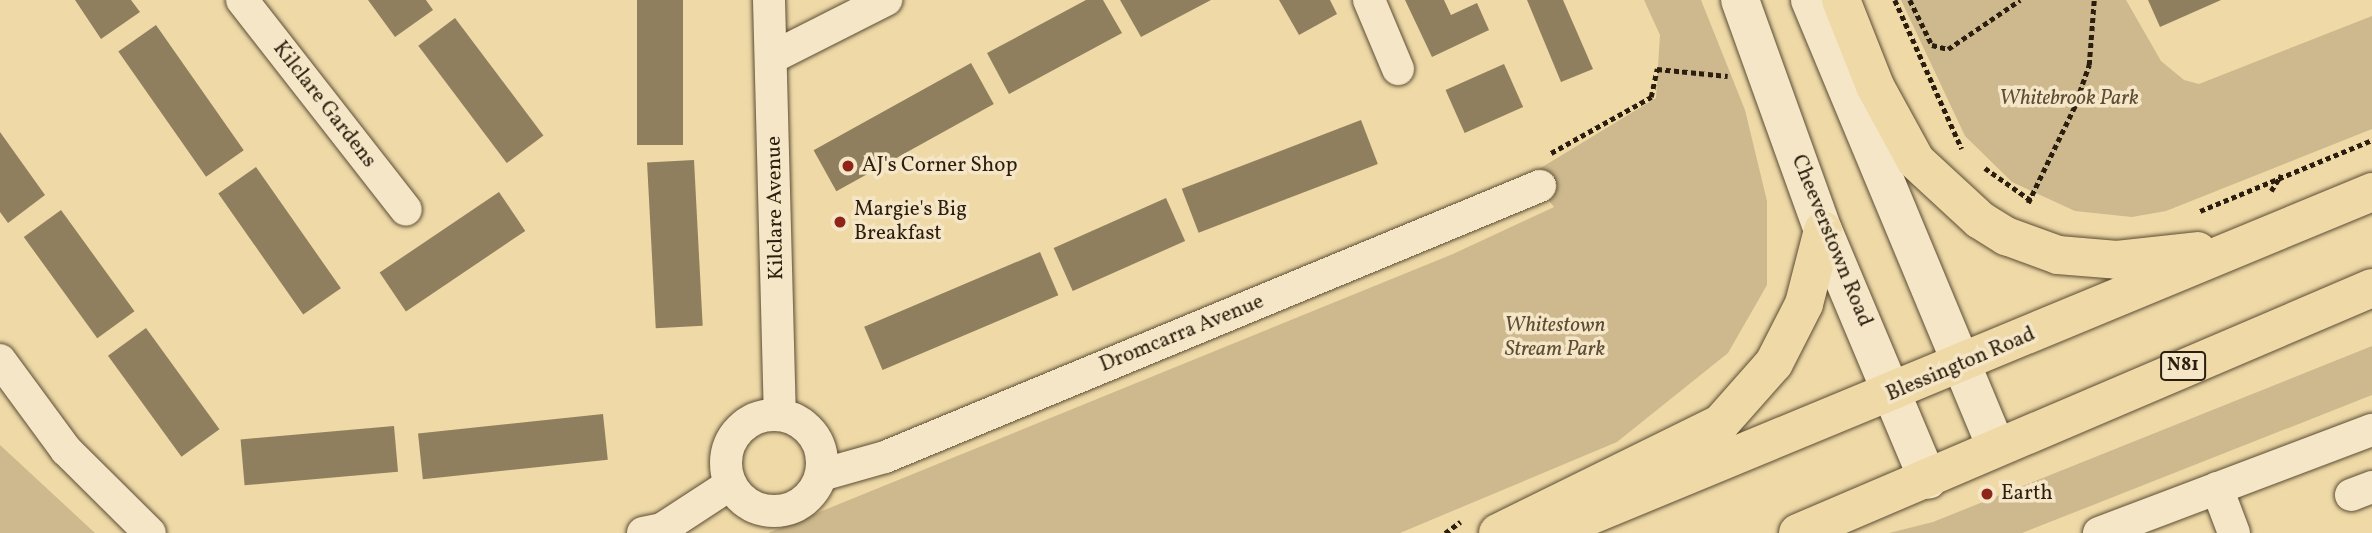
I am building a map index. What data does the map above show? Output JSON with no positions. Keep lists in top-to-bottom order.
{
  "streets": {
    "main road": ["Cheeverstown Road", "Blessington Road", "N81"],
    "street": ["Kilclare Gardens", "Kilclare Avenue", "Dromcarra Avenue"]
  },
  "crossings": [
    ["Kilclare Avenue", "Dromcarra Avenue"],
    ["Cheeverstown Road", "Blessington Road"],
    ["Cheeverstown Road", "N81"]
  ],
  "parks": ["Whitebrook Park", "Whitestown Stream Park"],
  "places": ["AJ's Corner Shop", "Margie's Big Breakfast", "Earth"]
}
